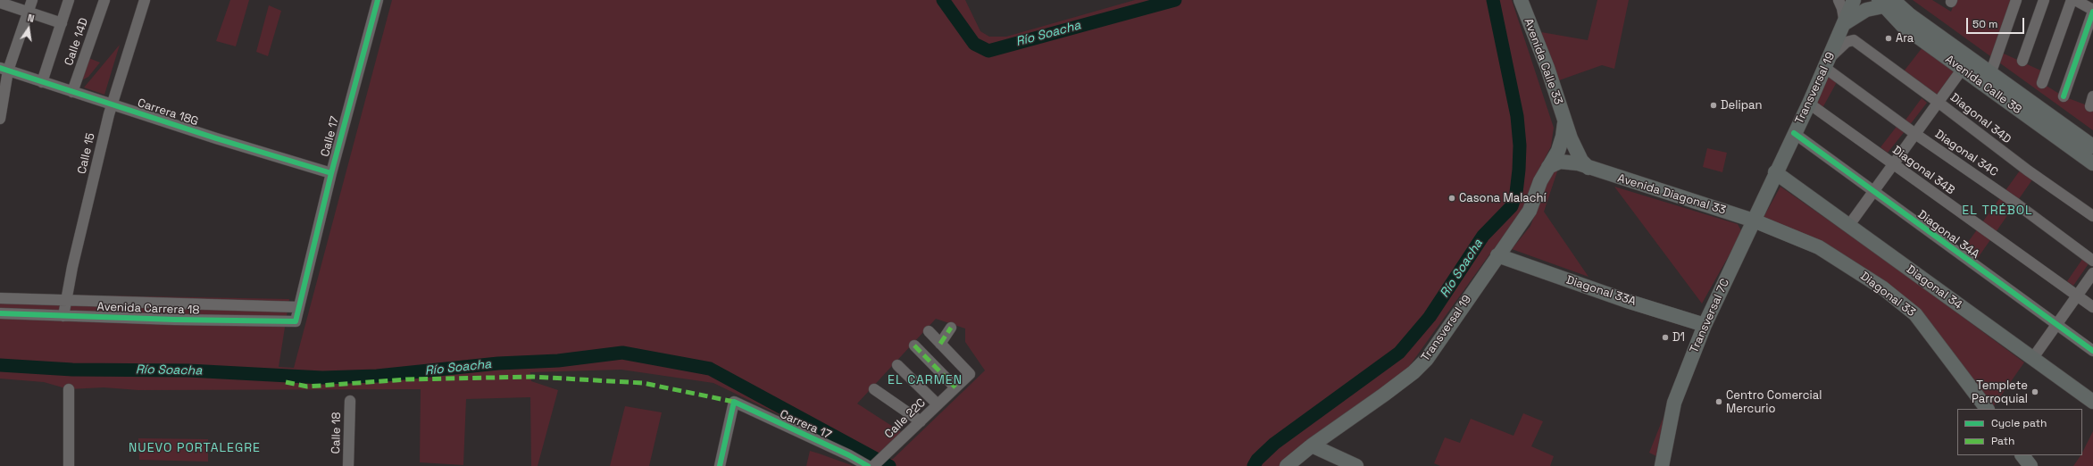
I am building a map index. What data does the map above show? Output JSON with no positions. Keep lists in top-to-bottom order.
{
  "streets": {
    "main road": [
      "Avenida Calle 33",
      "Avenida Calle 38",
      "Transversal 19",
      "Avenida Diagonal 33",
      "Diagonal 34",
      "Diagonal 33A",
      "Diagonal 33",
      "Transversal 7C"
    ],
    "street": [
      "Calle 14D",
      "Carrera 18G",
      "Diagonal 34D",
      "Calle 17",
      "Calle 15",
      "Diagonal 34C",
      "Diagonal 34B",
      "Diagonal 34A",
      "Avenida Carrera 18",
      "Calle 22C",
      "Carrera 17",
      "Calle 18"
    ]
  },
  "crossings": [
    ["Calle 14D", "Carrera 18G"],
    ["Avenida Calle 33", "Transversal 19"],
    ["Avenida Calle 33", "Avenida Diagonal 33"],
    ["Transversal 19", "Diagonal 34D"],
    ["Transversal 19", "Diagonal 34C"],
    ["Transversal 19", "Diagonal 34B"],
    ["Transversal 19", "Avenida Diagonal 33"],
    ["Transversal 19", "Diagonal 34A"],
    ["Transversal 19", "Diagonal 34"],
    ["Transversal 19", "Diagonal 33A"],
    ["Transversal 19", "Transversal 7C"],
    ["Carrera 18G", "Calle 17"],
    ["Carrera 18G", "Calle 15"],
    ["Diagonal 34D", "Diagonal 34C"],
    ["Calle 17", "Avenida Carrera 18"],
    ["Calle 15", "Avenida Carrera 18"],
    ["Avenida Diagonal 33", "Diagonal 33"],
    ["Avenida Diagonal 33", "Transversal 7C"],
    ["Diagonal 34", "Transversal 7C"],
    ["Diagonal 33A", "Transversal 7C"],
    ["Diagonal 33", "Transversal 7C"],
    ["Calle 22C", "Carrera 17"]
  ],
  "districts": ["EL TRÉBOL", "EL CARMEN", "NUEVO PORTALEGRE"],
  "water": ["Río Soacha"],
  "places": [
    "Ara",
    "Delipan",
    "Casona Malachí",
    "D1",
    "Templete Parroquial",
    "Centro Comercial Mercurio"
  ],
  "legend": ["Cycle path", "Path"],
  "scale_bar": "50 m",
  "north": "top"
}
